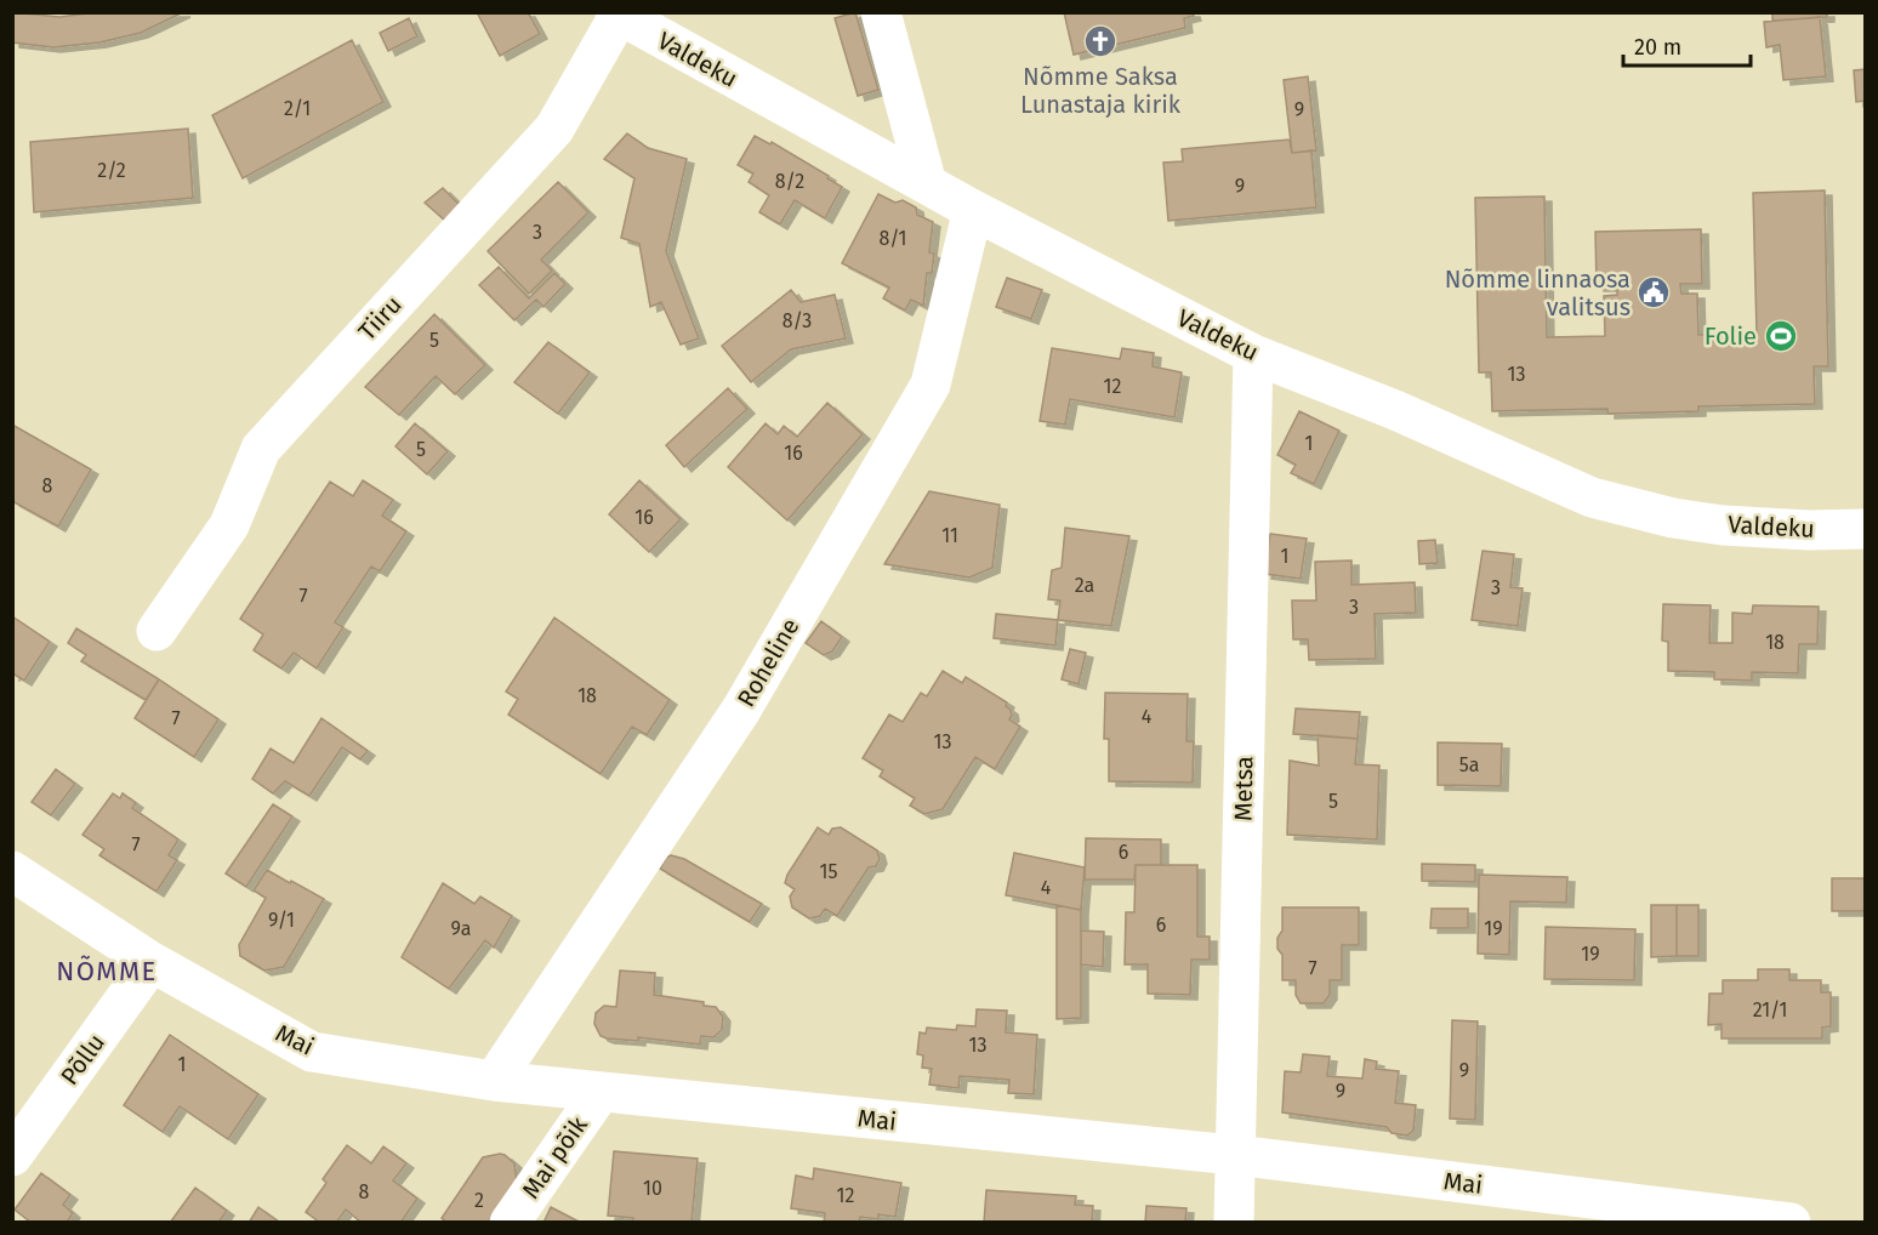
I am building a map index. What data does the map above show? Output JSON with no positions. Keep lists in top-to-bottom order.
{
  "streets": {
    "street": [
      "Valdeku",
      "Tiiru",
      "Roheline",
      "Metsa",
      "Mai",
      "Põllu",
      "Mai põik"
    ]
  },
  "crossings": [
    ["Valdeku", "Tiiru"],
    ["Valdeku", "Roheline"],
    ["Valdeku", "Metsa"],
    ["Roheline", "Mai"],
    ["Metsa", "Mai"],
    ["Mai", "Põllu"],
    ["Mai", "Mai põik"]
  ],
  "districts": ["NÕMME"],
  "places": {
    "church": ["Nõmme Saksa Lunastaja kirik"],
    "public building": ["Nõmme linnaosa valitsus"],
    "sports": ["Folie"]
  },
  "house_numbers": [
    "2/1",
    "9",
    "2/2",
    "8/2",
    "9",
    "3",
    "8/1",
    "8/3",
    "5",
    "13",
    "12",
    "1",
    "5",
    "16",
    "8",
    "16",
    "11",
    "1",
    "2a",
    "3",
    "7",
    "3",
    "18",
    "18",
    "4",
    "7",
    "13",
    "5a",
    "5",
    "7",
    "6",
    "15",
    "4",
    "9/1",
    "6",
    "9a",
    "19",
    "19",
    "7",
    "21/1",
    "13",
    "1",
    "9",
    "9",
    "10",
    "8",
    "12",
    "2"
  ],
  "scale_bar": "20 m"
}
